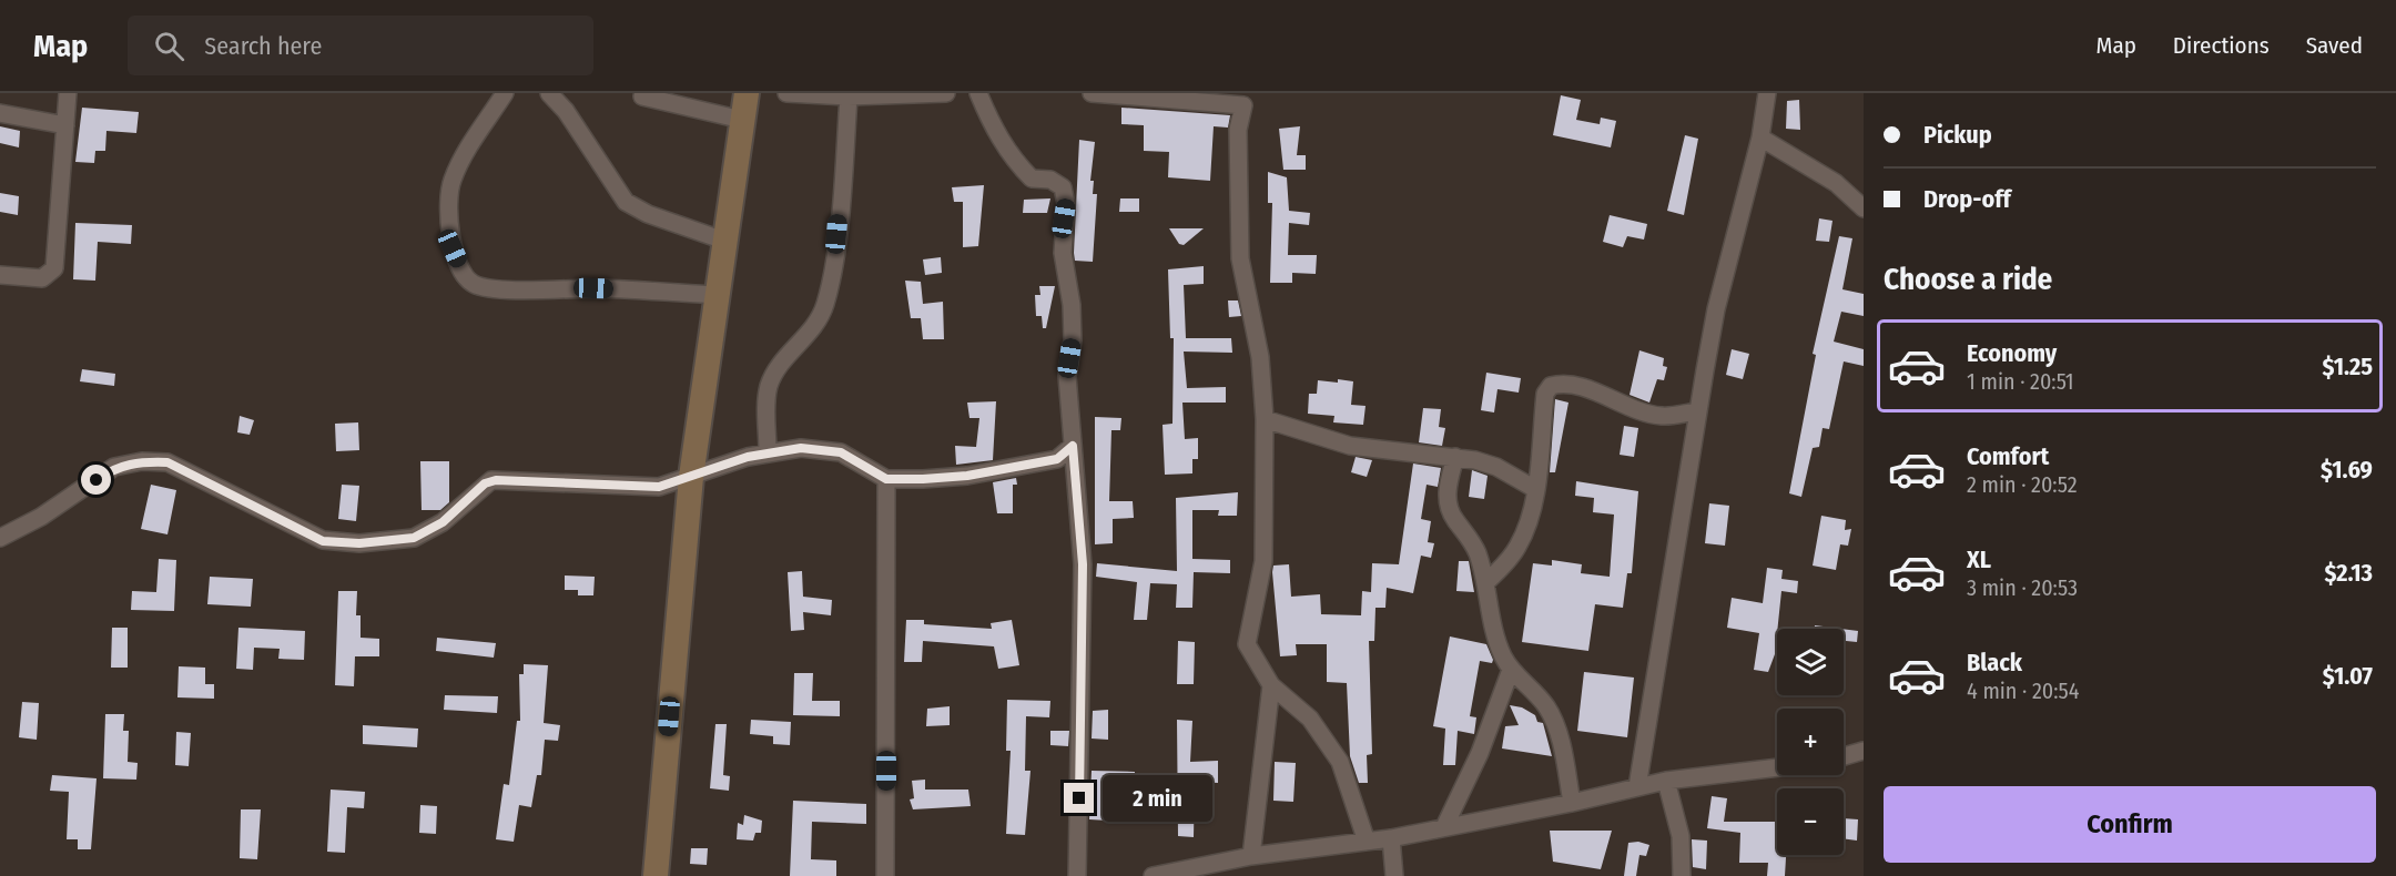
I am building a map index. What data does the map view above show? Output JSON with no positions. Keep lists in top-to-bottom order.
{
  "page": {
    "header": "Map",
    "search": "Search here",
    "nav": ["Map", "Directions", "Saved"],
    "banner": ["Pickup", "Drop-off"],
    "heading": "Choose a ride",
    "list": [
      {
        "name": "Economy",
        "note": "1 min · 20:51",
        "value": "$1.25"
      },
      {
        "name": "Comfort",
        "note": "2 min · 20:52",
        "value": "$1.69"
      },
      {
        "name": "XL",
        "note": "3 min · 20:53",
        "value": "$2.13"
      },
      {
        "name": "Black",
        "note": "4 min · 20:54",
        "value": "$1.07"
      }
    ],
    "map_buttons": ["+", "−"],
    "buttons": "Confirm",
    "bubble": "2 min"
  }
}
